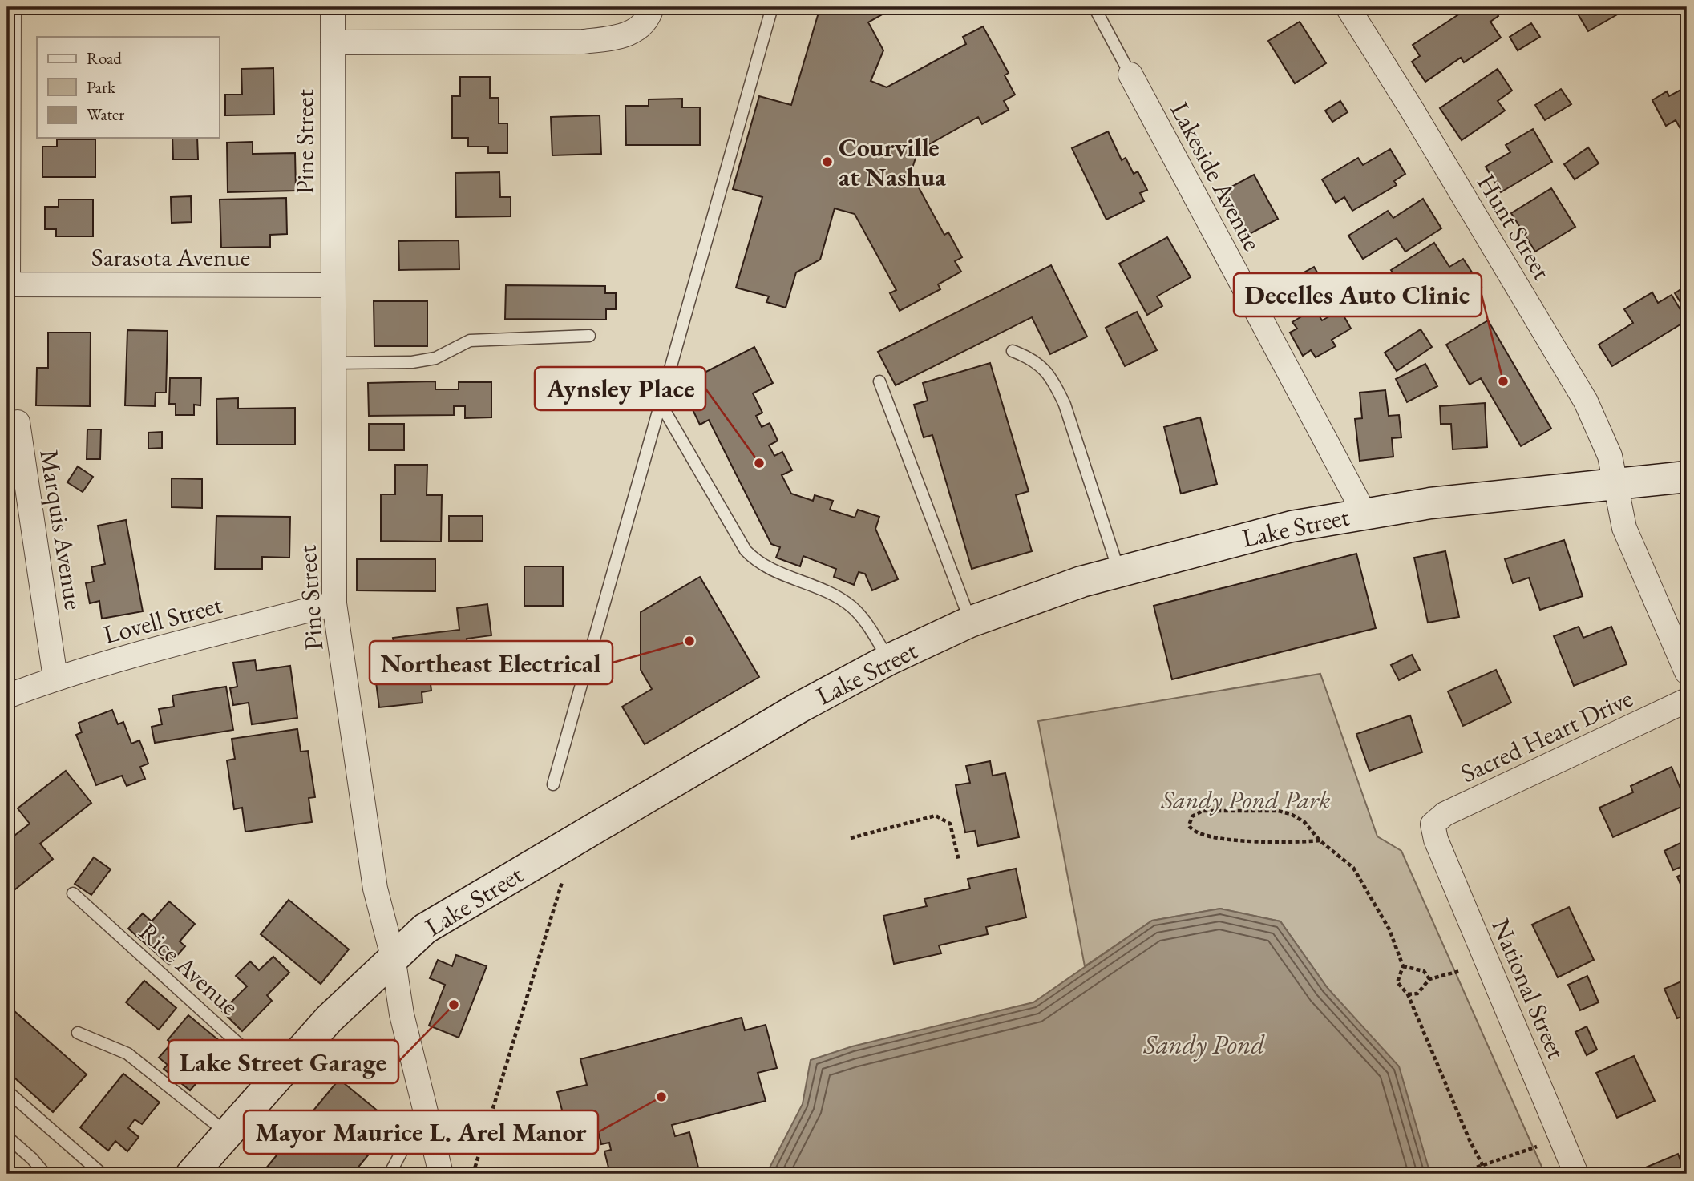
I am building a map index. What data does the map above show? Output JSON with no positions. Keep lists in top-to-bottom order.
{
  "streets": {
    "street": [
      "Pine Street",
      "Lakeside Avenue",
      "Hunt Street",
      "Sarasota Avenue",
      "Lake Street",
      "Marquis Avenue",
      "Lovell Street",
      "Sacred Heart Drive",
      "National Street"
    ],
    "lane": ["Rice Avenue"]
  },
  "crossings": [
    ["Pine Street", "Sarasota Avenue"],
    ["Pine Street", "Lake Street"],
    ["Pine Street", "Lovell Street"],
    ["Lakeside Avenue", "Lake Street"],
    ["Hunt Street", "Lake Street"],
    ["Lake Street", "Rice Avenue"],
    ["Marquis Avenue", "Lovell Street"],
    ["Sacred Heart Drive", "National Street"]
  ],
  "water": ["Sandy Pond"],
  "parks": ["Sandy Pond Park"],
  "places": [
    "Courville at Nashua",
    "Decelles Auto Clinic",
    "Aynsley Place",
    "Northeast Electrical",
    "Lake Street Garage",
    "Mayor Maurice L. Arel Manor"
  ],
  "legend": ["Road", "Park", "Water"]
}
